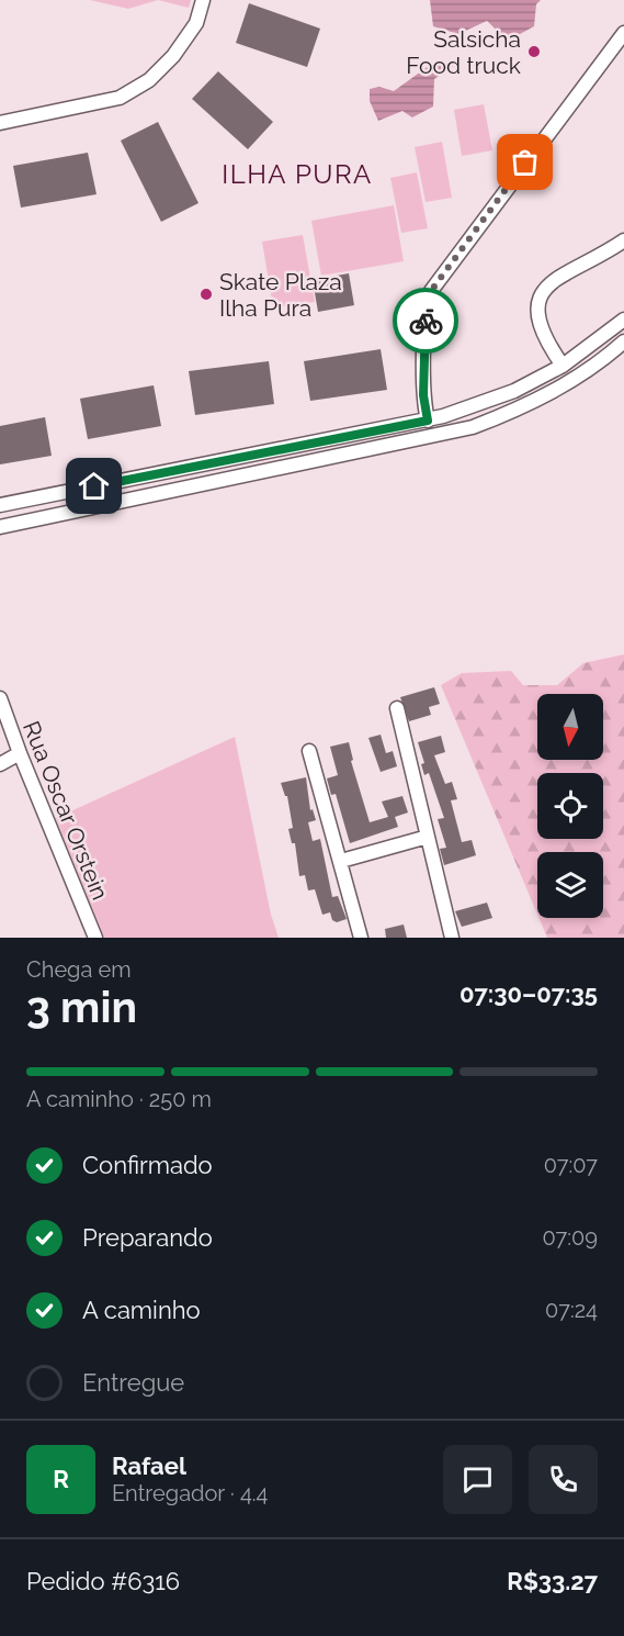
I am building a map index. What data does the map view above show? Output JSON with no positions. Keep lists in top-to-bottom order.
{
  "streets": {
    "street": ["Rua Oscar Orstein"]
  },
  "districts": ["ILHA PURA"],
  "places": ["Salsicha Food truck", "Skate Plaza Ilha Pura"],
  "north": "bottom",
  "page": {
    "heading": ["3 min", "Chega em", "07:30–07:35"],
    "panel": [
      "Rafael",
      "Entregador · 4.4",
      "Pedido #6316",
      "R$33.27"
    ],
    "bar": "A caminho · 250 m",
    "list": [
      ["Confirmado", "07:07"],
      ["Preparando", "07:09"],
      ["A caminho", "07:24"],
      "Entregue"
    ],
    "round": "R"
  }
}
